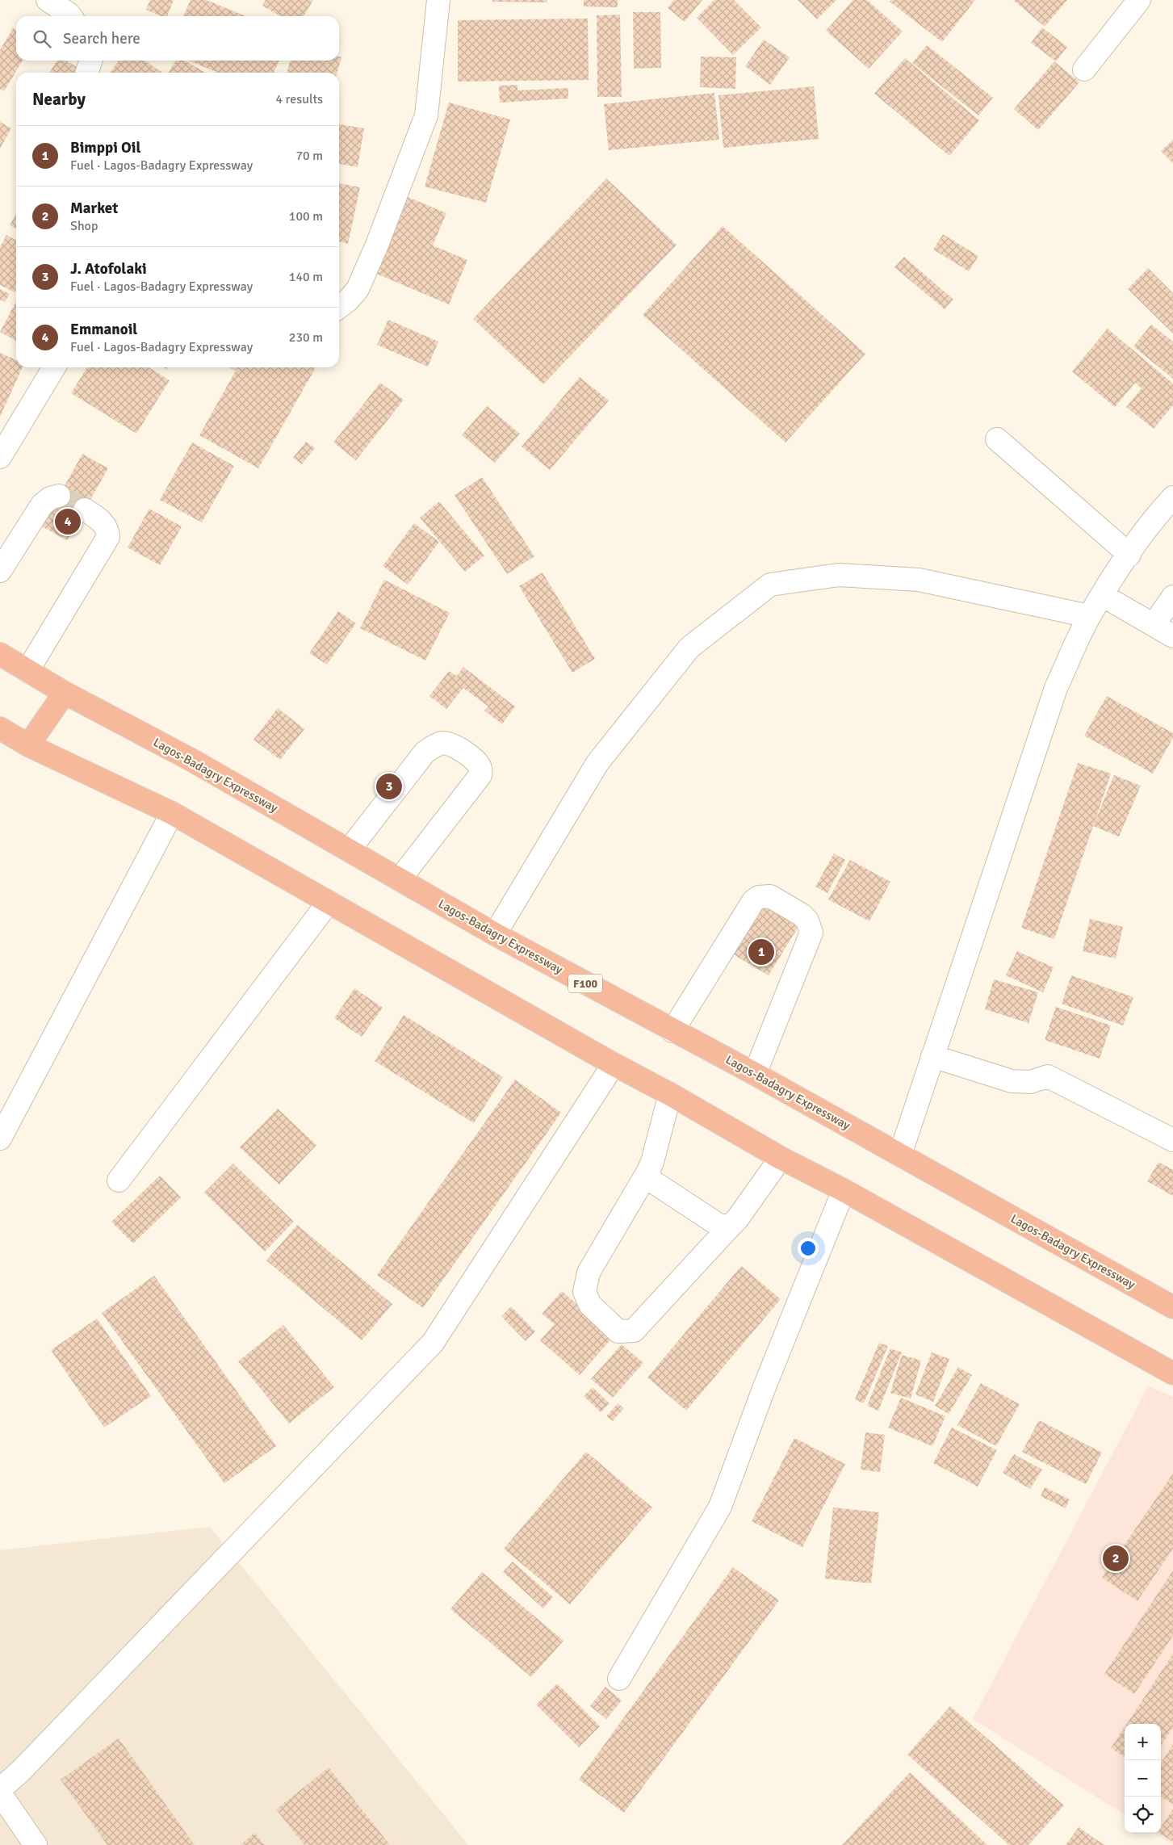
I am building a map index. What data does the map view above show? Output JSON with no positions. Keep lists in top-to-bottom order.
{
  "streets": {
    "highway": ["Lagos-Badagry Expressway", "F100"]
  },
  "page": {
    "search": "Search here",
    "heading": ["Nearby", "4 results"],
    "list": [
      {
        "mark": "1",
        "name": "Bimppi Oil",
        "note": "Fuel · Lagos-Badagry Expressway",
        "value": "70 m"
      },
      {
        "mark": "2",
        "name": "Market",
        "note": "Shop",
        "value": "100 m"
      },
      {
        "mark": "3",
        "name": "J. Atofolaki",
        "note": "Fuel · Lagos-Badagry Expressway",
        "value": "140 m"
      },
      {
        "mark": "4",
        "name": "Emmanoil",
        "note": "Fuel · Lagos-Badagry Expressway",
        "value": "230 m"
      }
    ],
    "pins": [
      "4",
      "3",
      "1",
      "2"
    ],
    "map_buttons": ["+", "−"]
  }
}
